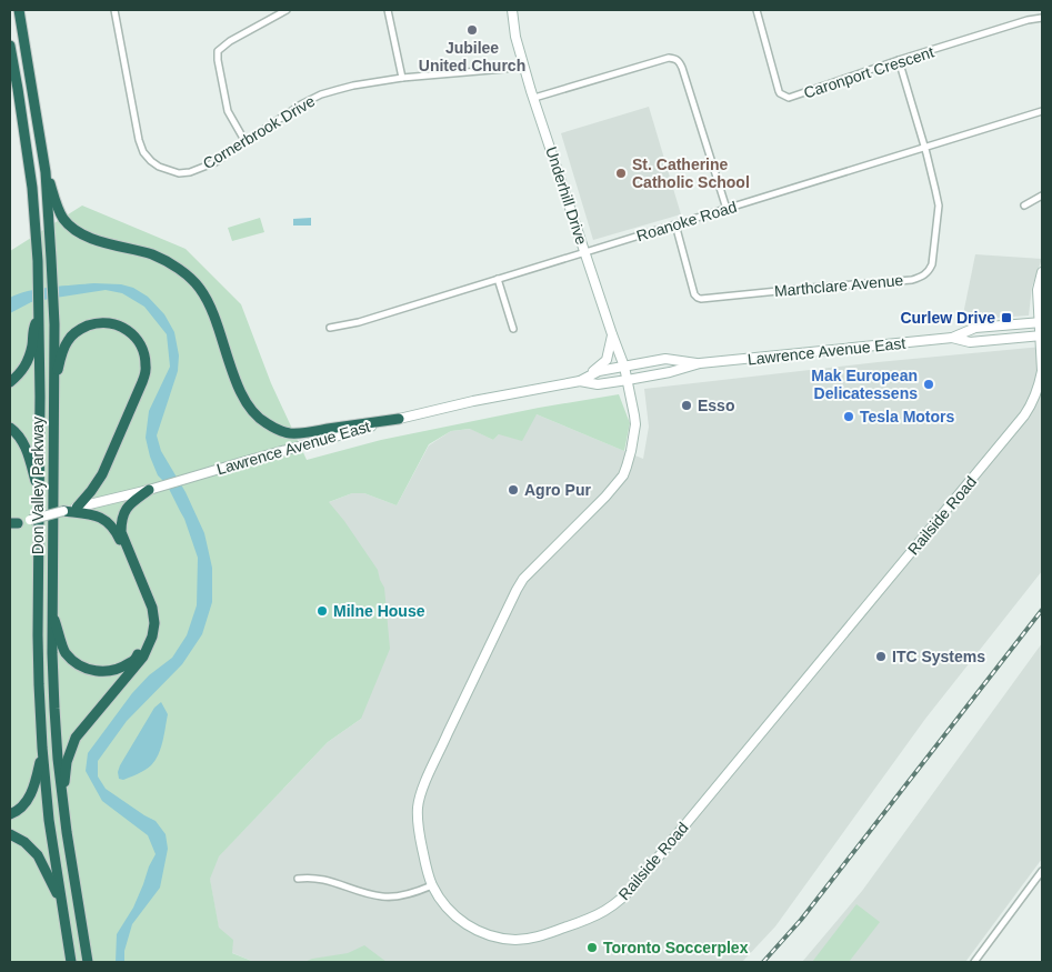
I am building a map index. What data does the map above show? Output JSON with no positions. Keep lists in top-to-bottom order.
{
  "streets": {
    "highway": ["Don Valley Parkway"],
    "street": [
      "Caronport Crescent",
      "Cornerbrook Drive",
      "Underhill Drive",
      "Roanoke Road",
      "Marthclare Avenue",
      "Lawrence Avenue East",
      "Railside Road"
    ]
  },
  "crossings": [
    ["Cornerbrook Drive", "Underhill Drive"],
    ["Underhill Drive", "Roanoke Road"],
    ["Underhill Drive", "Lawrence Avenue East"],
    ["Underhill Drive", "Railside Road"],
    ["Roanoke Road", "Marthclare Avenue"],
    ["Lawrence Avenue East", "Railside Road"]
  ],
  "places": {
    "other": [
      "Jubilee United Church",
      "St. Catherine Catholic School",
      "Mak European Delicatessens",
      "Esso",
      "Tesla Motors",
      "Agro Pur",
      "Milne House",
      "ITC Systems",
      "Toronto Soccerplex"
    ],
    "transit": ["Curlew Drive"]
  }
}
